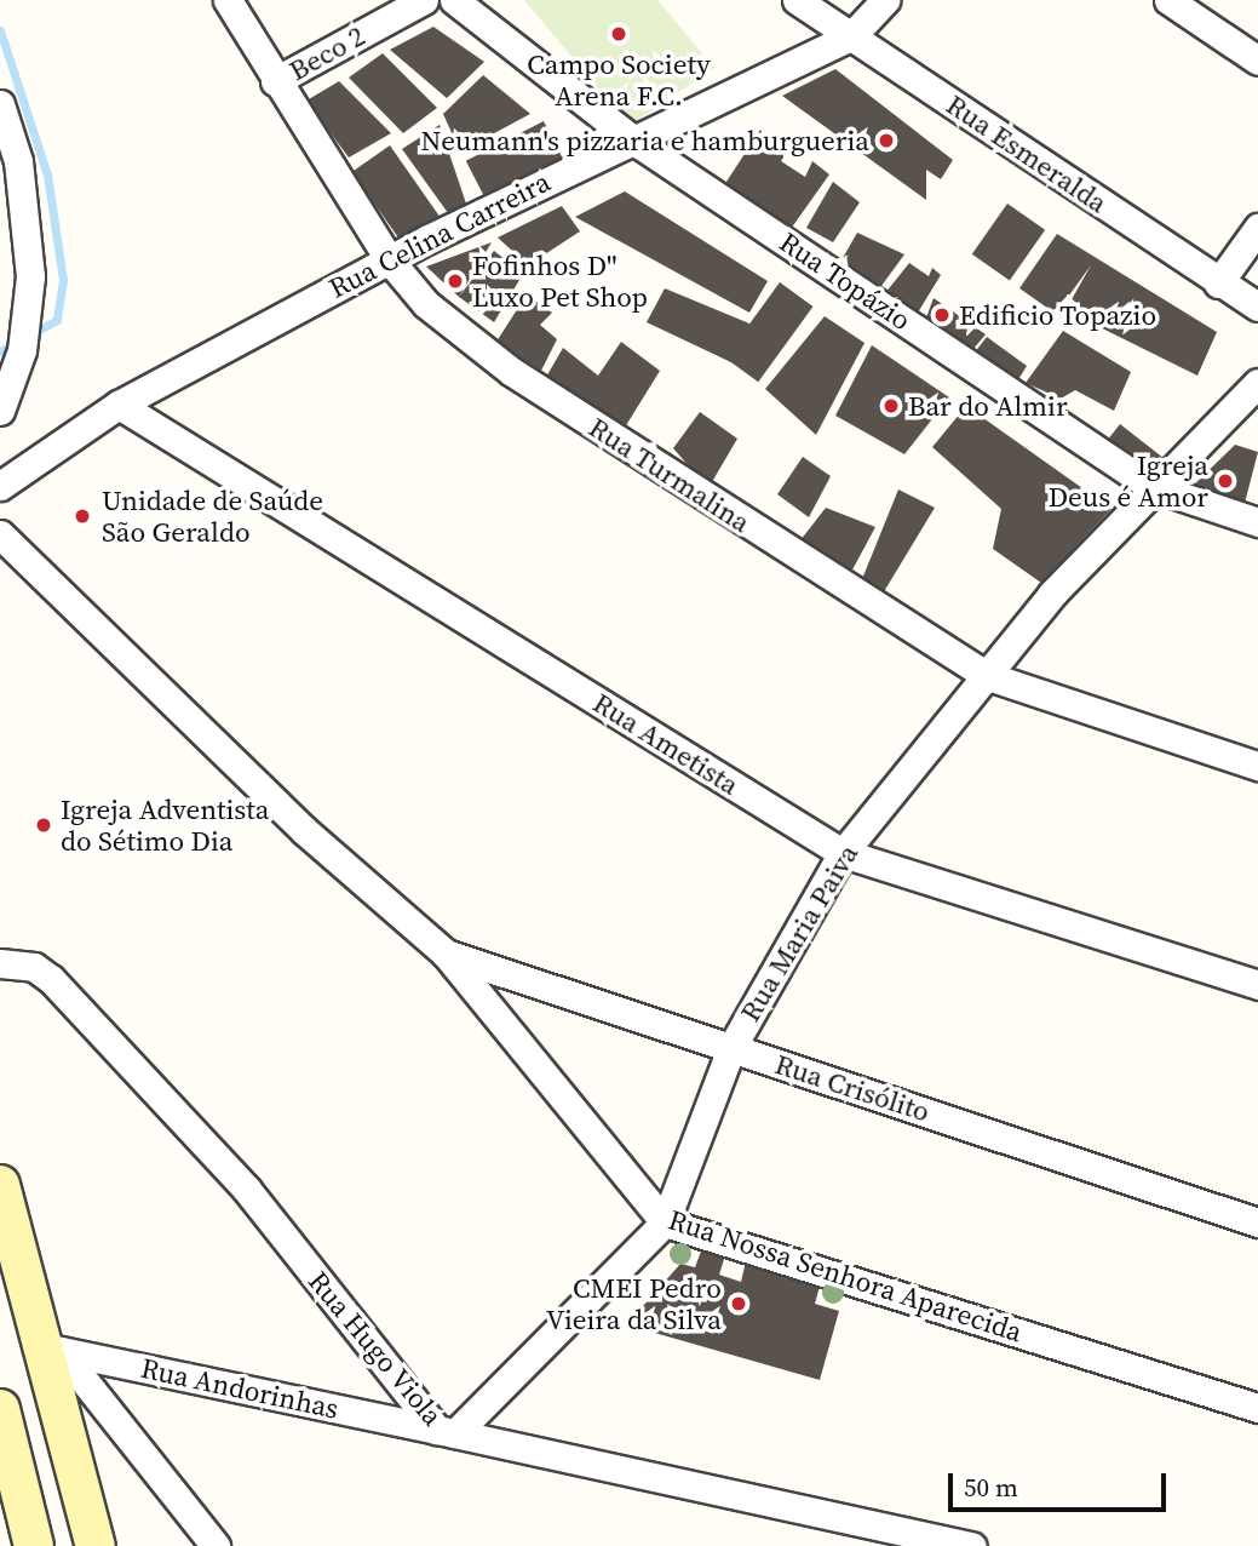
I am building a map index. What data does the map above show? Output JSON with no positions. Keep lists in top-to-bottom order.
{
  "streets": {
    "street": [
      "Beco 2",
      "Rua Esmeralda",
      "Rua Celina Carreira",
      "Rua Topázio",
      "Rua Turmalina",
      "Rua Ametista",
      "Rua Maria Paiva",
      "Rua Crisólito",
      "Rua Nossa Senhora Aparecida",
      "Rua Hugo Viola",
      "Rua Andorinhas"
    ]
  },
  "crossings": [
    ["Beco 2", "Rua Turmalina"],
    ["Rua Esmeralda", "Rua Celina Carreira"],
    ["Rua Celina Carreira", "Rua Topázio"],
    ["Rua Celina Carreira", "Rua Turmalina"],
    ["Rua Celina Carreira", "Rua Ametista"],
    ["Rua Topázio", "Rua Maria Paiva"],
    ["Rua Turmalina", "Rua Maria Paiva"],
    ["Rua Ametista", "Rua Maria Paiva"],
    ["Rua Maria Paiva", "Rua Crisólito"],
    ["Rua Maria Paiva", "Rua Nossa Senhora Aparecida"],
    ["Rua Maria Paiva", "Rua Hugo Viola"],
    ["Rua Maria Paiva", "Rua Andorinhas"],
    ["Rua Crisólito", "Rua Nossa Senhora Aparecida"],
    ["Rua Hugo Viola", "Rua Andorinhas"]
  ],
  "places": [
    "Campo Society Arena F.C.",
    "Neumann's pizzaria e hamburgueria",
    "Fofinhos D'' Luxo Pet Shop",
    "Edificio Topazio",
    "Bar do Almir",
    "Igreja Deus é Amor",
    "Unidade de Saúde São Geraldo",
    "Igreja Adventista do Sétimo Dia",
    "CMEI Pedro Vieira da Silva"
  ],
  "scale_bar": "50 m"
}
